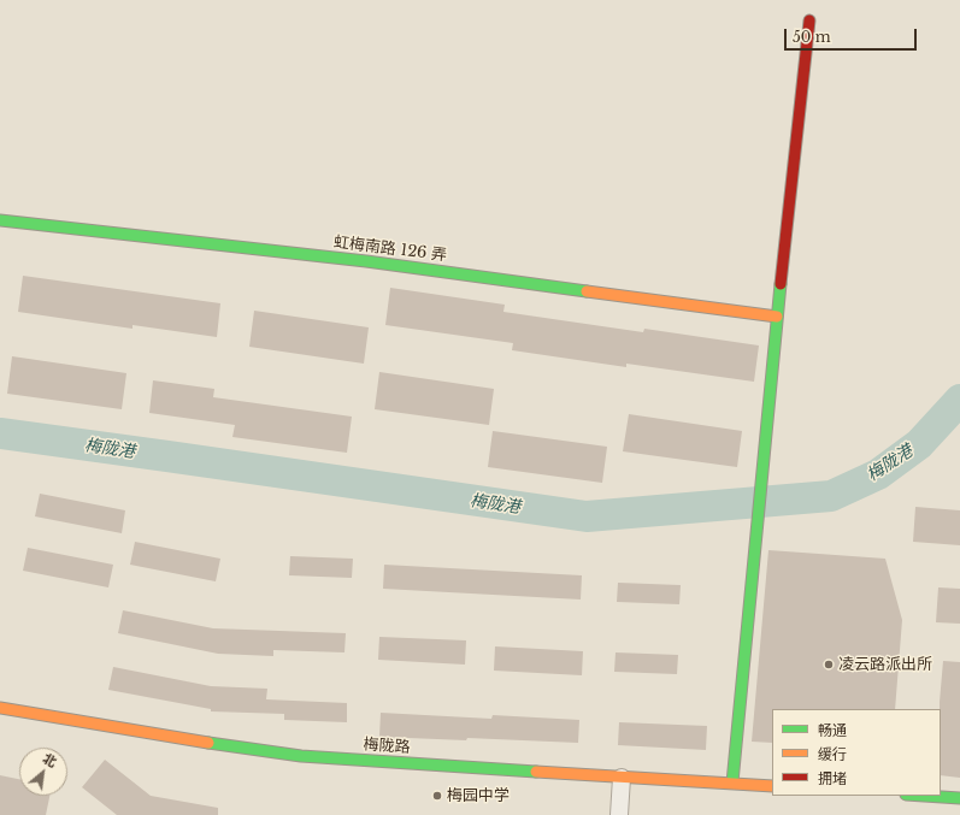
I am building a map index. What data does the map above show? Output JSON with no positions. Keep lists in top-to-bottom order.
{
  "streets": {
    "street": ["虹梅南路 126 弄", "梅陇路"]
  },
  "water": ["梅陇港"],
  "places": ["凌云路派出所", "梅园中学"],
  "legend": ["畅通", "缓行", "拥堵"],
  "scale_bar": "50 m",
  "north": "top right"
}
